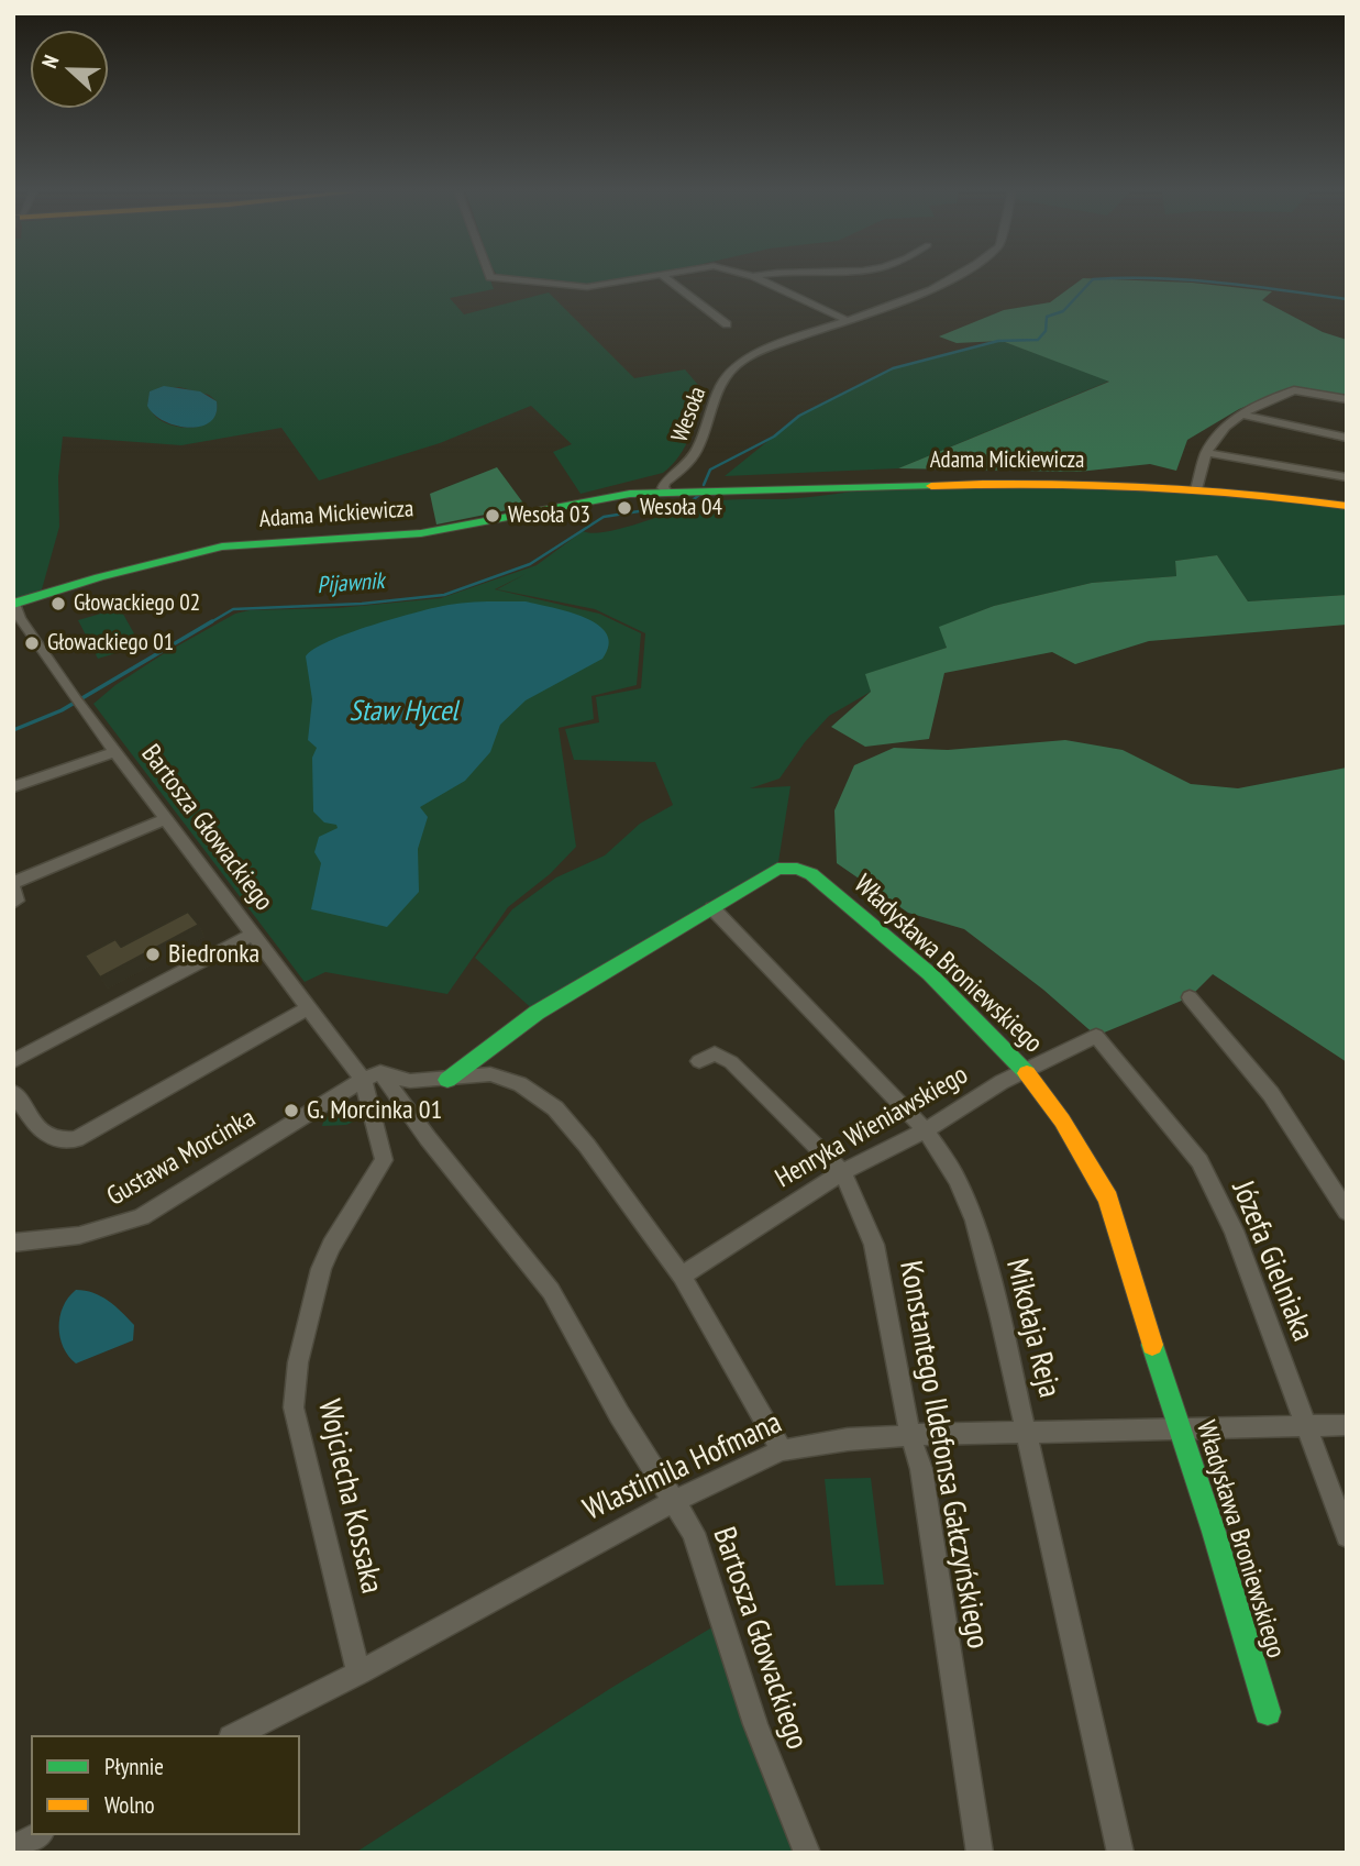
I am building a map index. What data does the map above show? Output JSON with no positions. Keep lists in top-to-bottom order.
{
  "streets": {
    "street": [
      "Wesoła",
      "Adama Mickiewicza",
      "Bartosza Głowackiego",
      "Władysława Broniewskiego",
      "Henryka Wieniawskiego",
      "Gustawa Morcinka",
      "Józefa Gielniaka",
      "Mikołaja Reja",
      "Konstantego Ildefonsa Gałczyńskiego",
      "Wlastimila Hofmana",
      "Wojciecha Kossaka"
    ]
  },
  "crossings": [
    ["Wesoła", "Adama Mickiewicza"],
    ["Adama Mickiewicza", "Bartosza Głowackiego"],
    ["Bartosza Głowackiego", "Gustawa Morcinka"],
    ["Bartosza Głowackiego", "Wlastimila Hofmana"],
    ["Bartosza Głowackiego", "Wojciecha Kossaka"],
    ["Władysława Broniewskiego", "Henryka Wieniawskiego"],
    ["Władysława Broniewskiego", "Mikołaja Reja"],
    ["Władysława Broniewskiego", "Wlastimila Hofmana"],
    ["Henryka Wieniawskiego", "Józefa Gielniaka"],
    ["Henryka Wieniawskiego", "Mikołaja Reja"],
    ["Henryka Wieniawskiego", "Konstantego Ildefonsa Gałczyńskiego"],
    ["Gustawa Morcinka", "Wojciecha Kossaka"],
    ["Józefa Gielniaka", "Wlastimila Hofmana"],
    ["Mikołaja Reja", "Wlastimila Hofmana"],
    ["Konstantego Ildefonsa Gałczyńskiego", "Wlastimila Hofmana"],
    ["Wlastimila Hofmana", "Wojciecha Kossaka"]
  ],
  "water": ["Pijawnik", "Staw Hycel"],
  "places": [
    "Wesoła 04",
    "Wesoła 03",
    "Głowackiego 02",
    "Głowackiego 01",
    "Biedronka",
    "G. Morcinka 01"
  ],
  "legend": ["Płynnie", "Wolno"],
  "north": "left"
}
